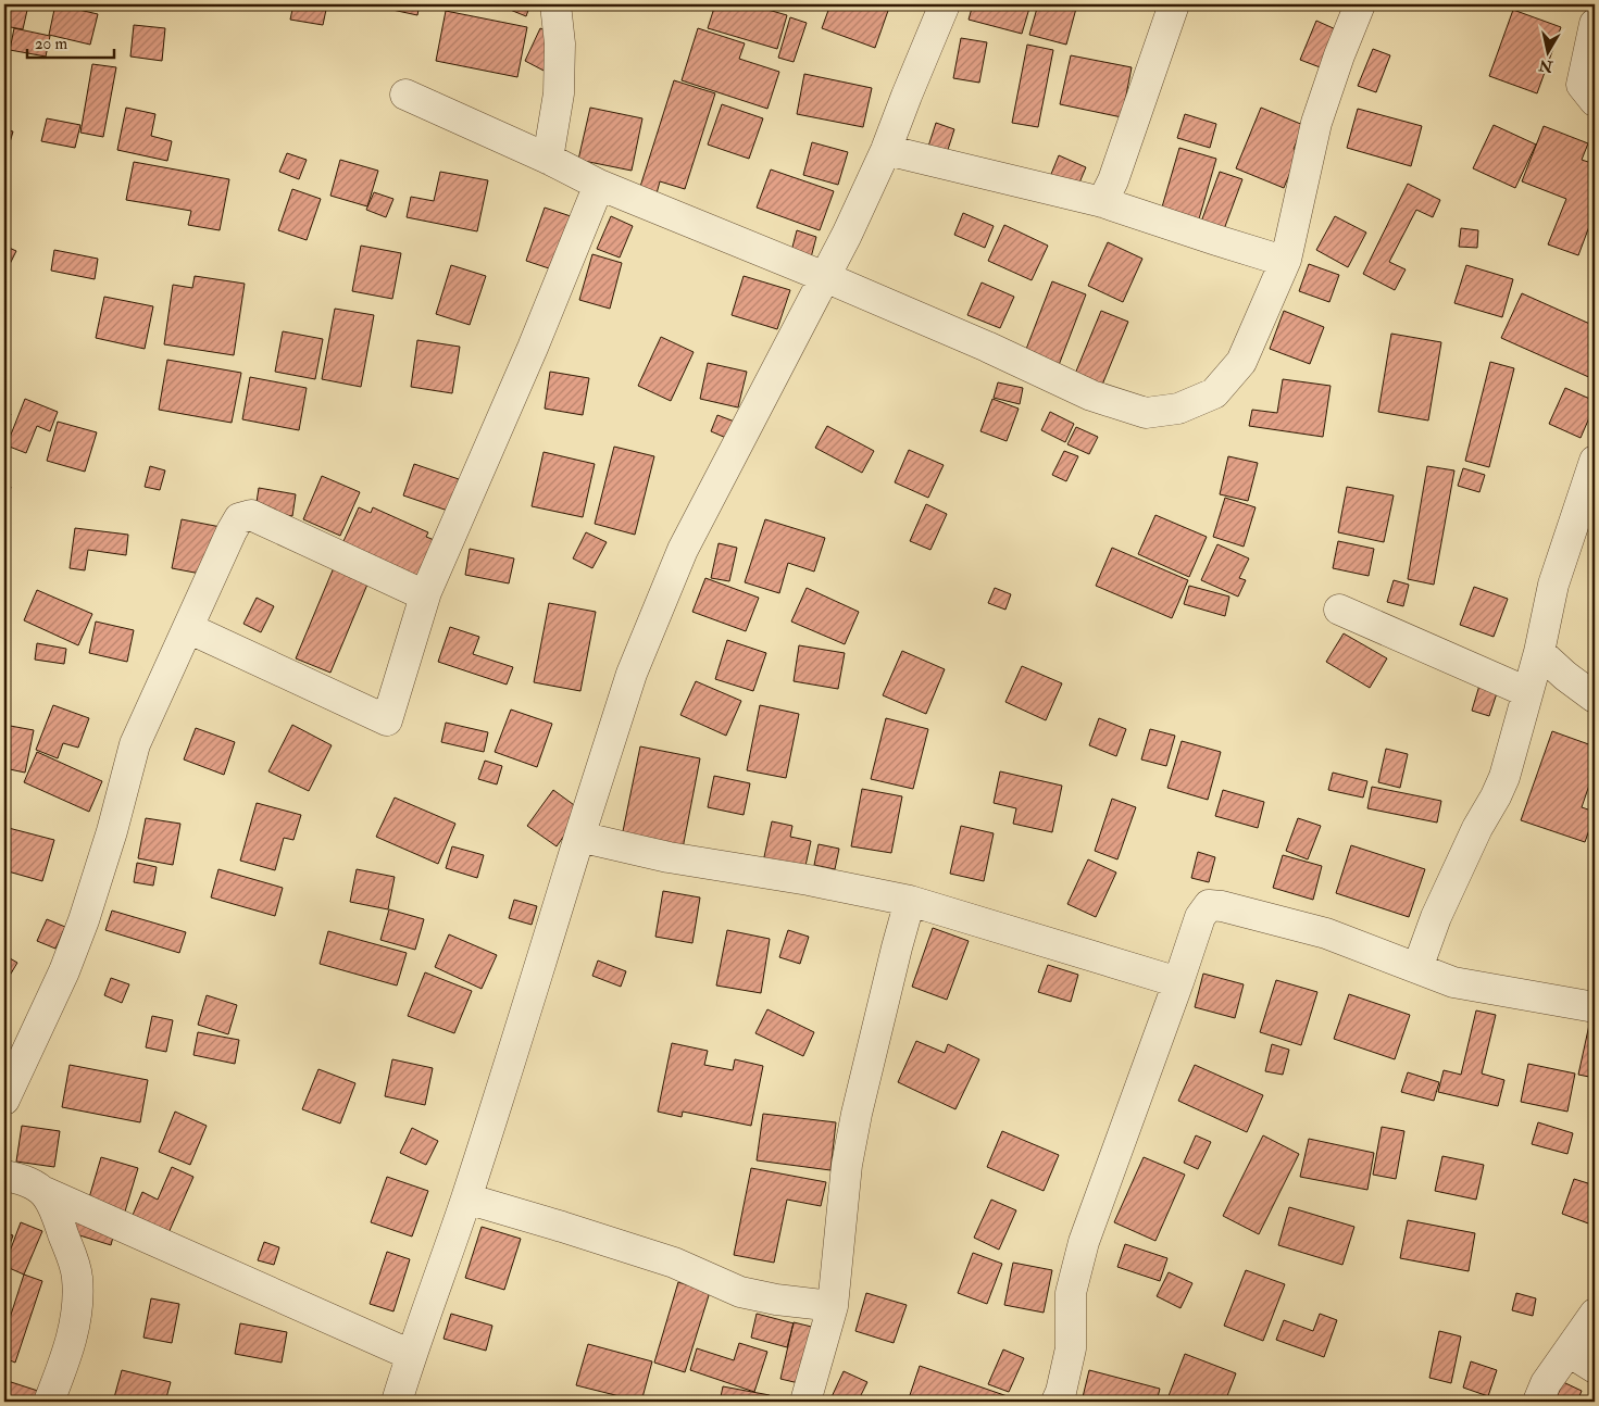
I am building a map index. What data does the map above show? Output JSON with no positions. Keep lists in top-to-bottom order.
{
  "scale_bar": "20 m",
  "north": "bottom"
}
